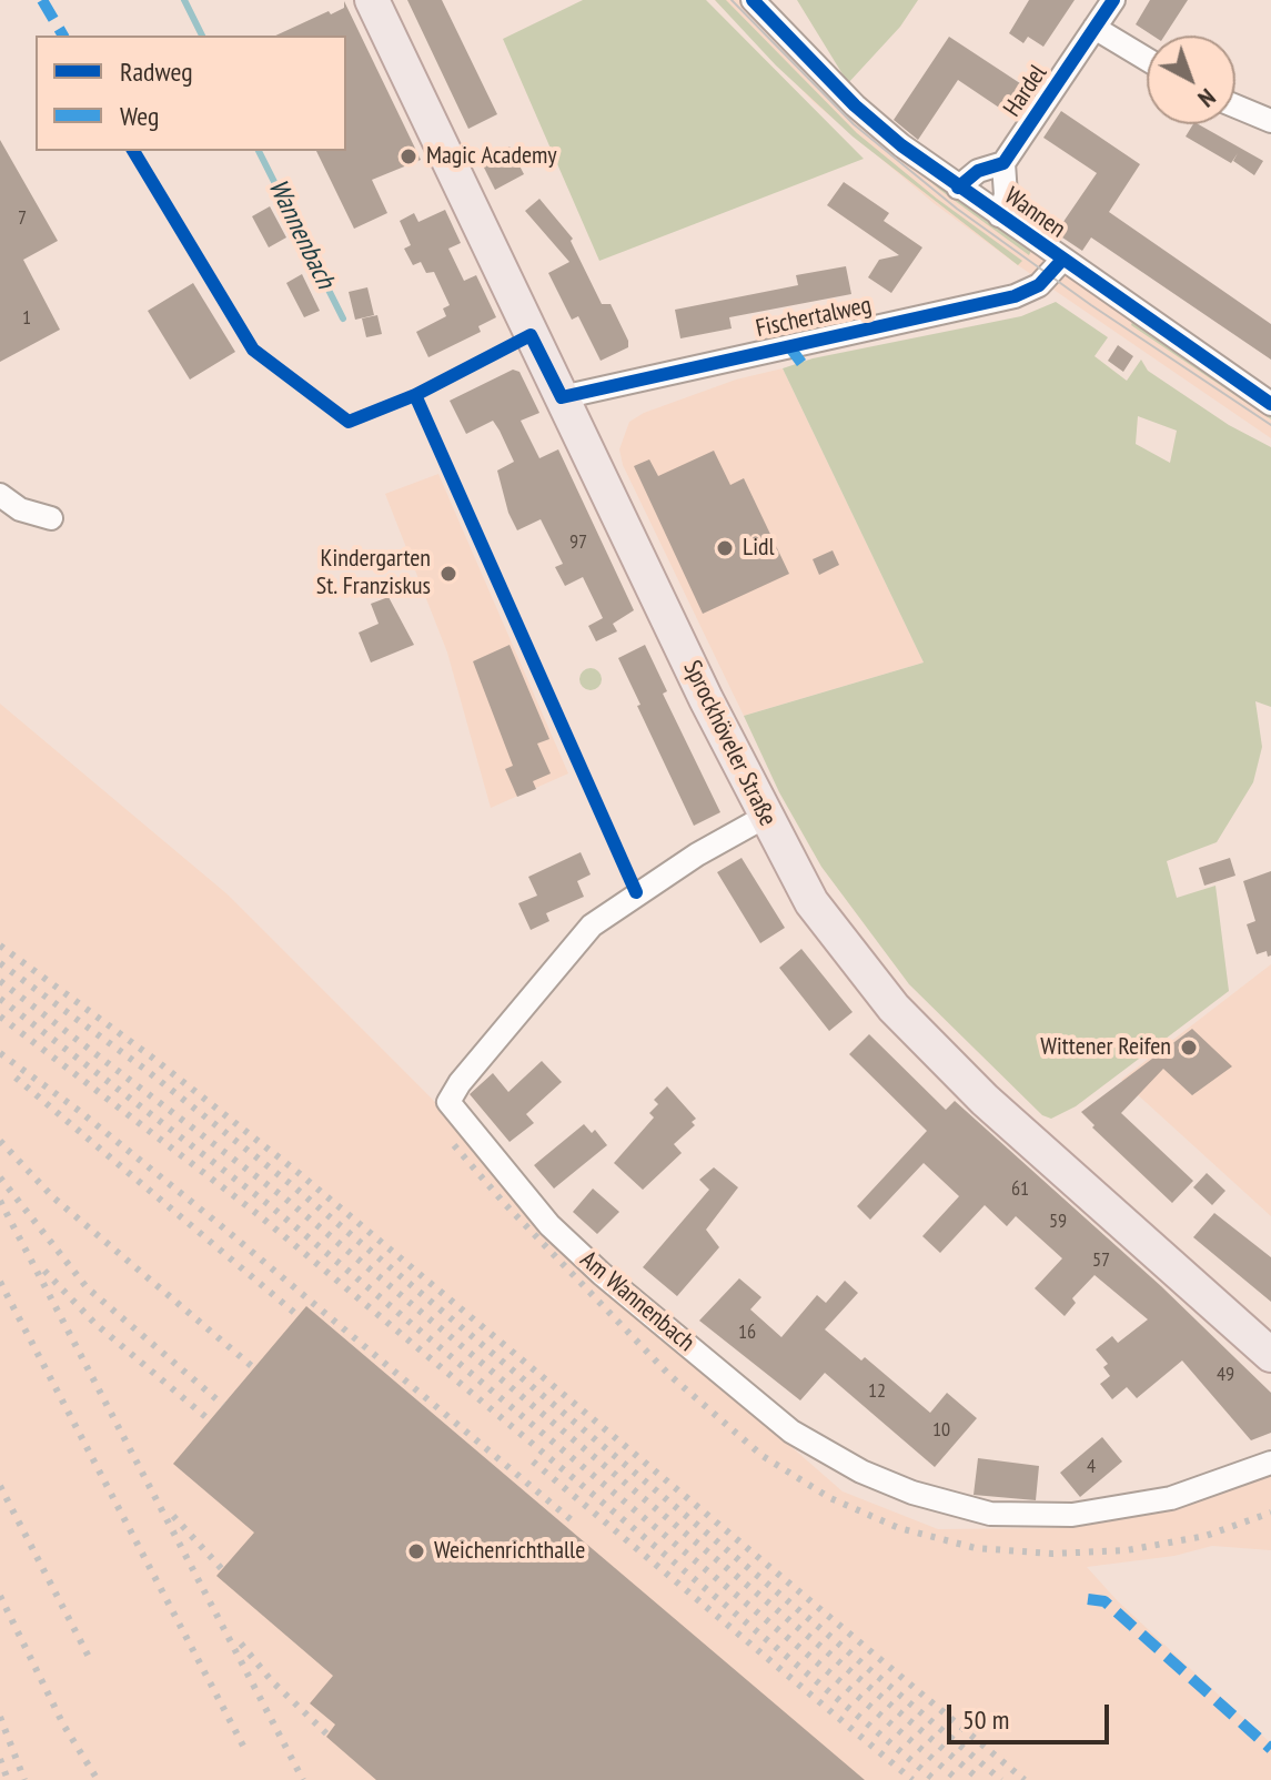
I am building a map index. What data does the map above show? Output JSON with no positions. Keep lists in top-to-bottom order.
{
  "streets": {
    "main road": ["Sprockhöveler Straße"],
    "street": [
      "Hardel",
      "Wannen",
      "Fischertalweg",
      "Am Wannenbach"
    ]
  },
  "crossings": [
    ["Wannen", "Fischertalweg"],
    ["Fischertalweg", "Sprockhöveler Straße"],
    ["Sprockhöveler Straße", "Am Wannenbach"]
  ],
  "water": ["Wannenbach"],
  "places": [
    "Magic Academy",
    "Lidl",
    "Kindergarten St. Franziskus",
    "Wittener Reifen",
    "Weichenrichthalle"
  ],
  "house_numbers": [
    "7",
    "1",
    "97",
    "61",
    "59",
    "57",
    "16",
    "49",
    "12",
    "10",
    "4"
  ],
  "legend": ["Radweg", "Weg"],
  "scale_bar": "50 m",
  "north": "bottom right"
}
